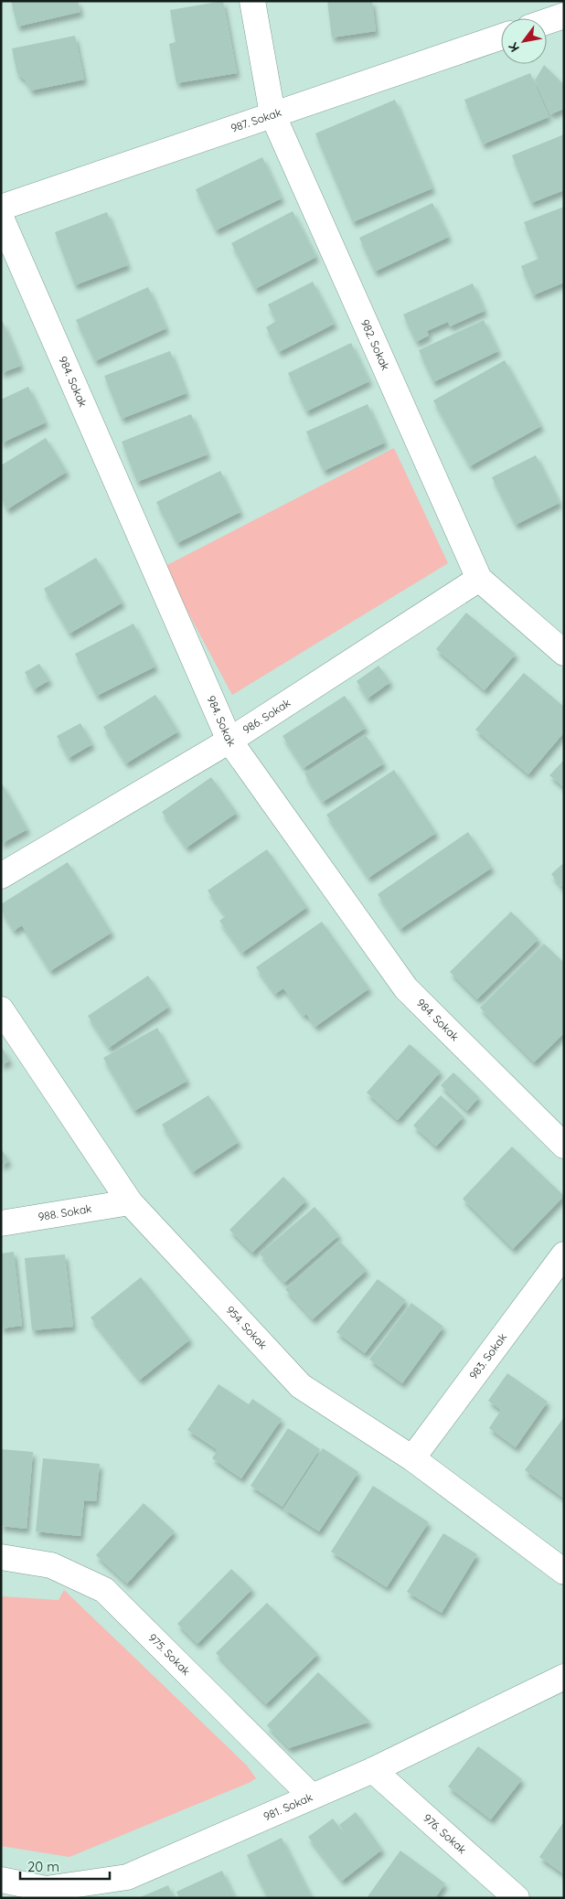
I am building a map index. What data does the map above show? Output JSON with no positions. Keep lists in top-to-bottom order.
{
  "streets": {
    "street": [
      "987. Sokak",
      "982. Sokak",
      "984. Sokak",
      "986. Sokak",
      "988. Sokak",
      "954. Sokak",
      "983. Sokak",
      "975. Sokak",
      "981. Sokak",
      "976. Sokak"
    ]
  },
  "crossings": [
    ["987. Sokak", "982. Sokak"],
    ["982. Sokak", "986. Sokak"],
    ["984. Sokak", "986. Sokak"],
    ["988. Sokak", "954. Sokak"],
    ["954. Sokak", "983. Sokak"],
    ["975. Sokak", "981. Sokak"],
    ["981. Sokak", "976. Sokak"]
  ],
  "scale_bar": "20 m",
  "north": "bottom left"
}
